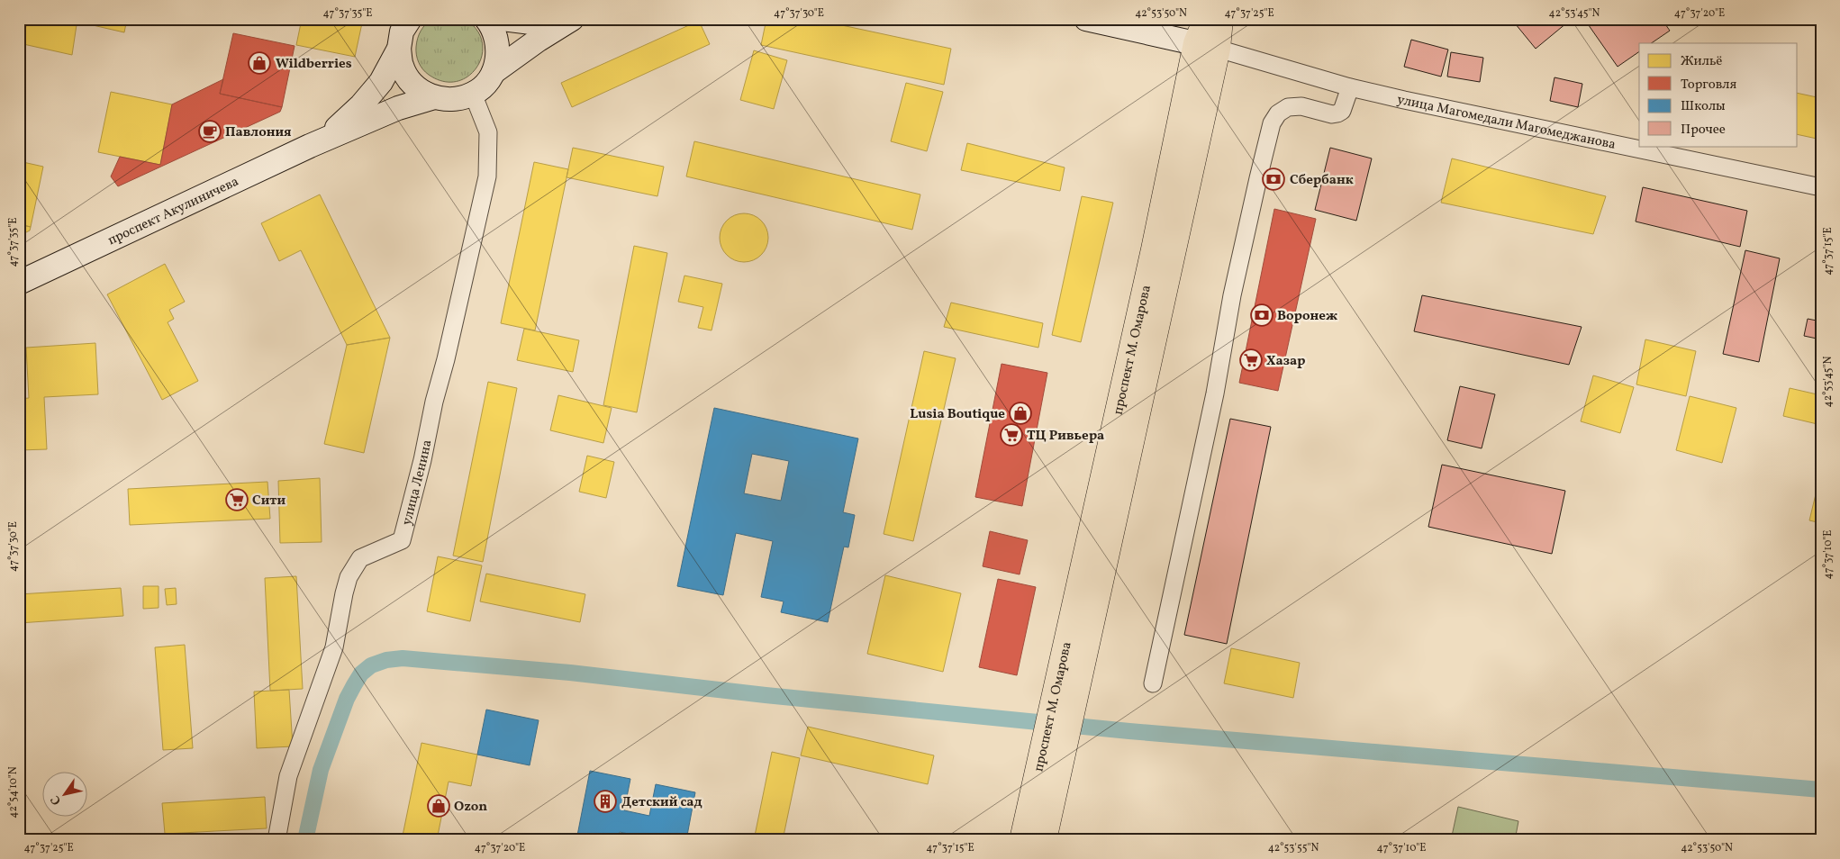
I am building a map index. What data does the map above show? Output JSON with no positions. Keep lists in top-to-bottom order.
{
  "streets": {
    "main road": ["проспект Акулиничева", "проспект М. Омарова"],
    "street": ["улица Магомедали Магомеджановa", "улица Ленина"]
  },
  "crossings": [
    ["улица Магомедали Магомеджановa", "проспект М. Омарова"]
  ],
  "places": {
    "shop": ["Wildberries", "Lusia Boutique", "Ozon"],
    "cafe": ["Павлония"],
    "bank": ["Сбербанк", "Воронеж"],
    "supermarket": ["Хазар", "ТЦ Ривьера", "Сити"],
    "building": ["Детский сад"]
  },
  "legend": [
    "Жильё",
    "Торговля",
    "Школы",
    "Прочее"
  ],
  "north": "bottom left",
  "coordinates": [
    "47°37'35\"E",
    "47°37'30\"E",
    "42°53'50\"N",
    "47°37'25\"E",
    "42°53'45\"N",
    "47°37'20\"E",
    "47°37'15\"E",
    "47°37'10\"E",
    "42°54'10\"N",
    "42°53'55\"N"
  ]
}
